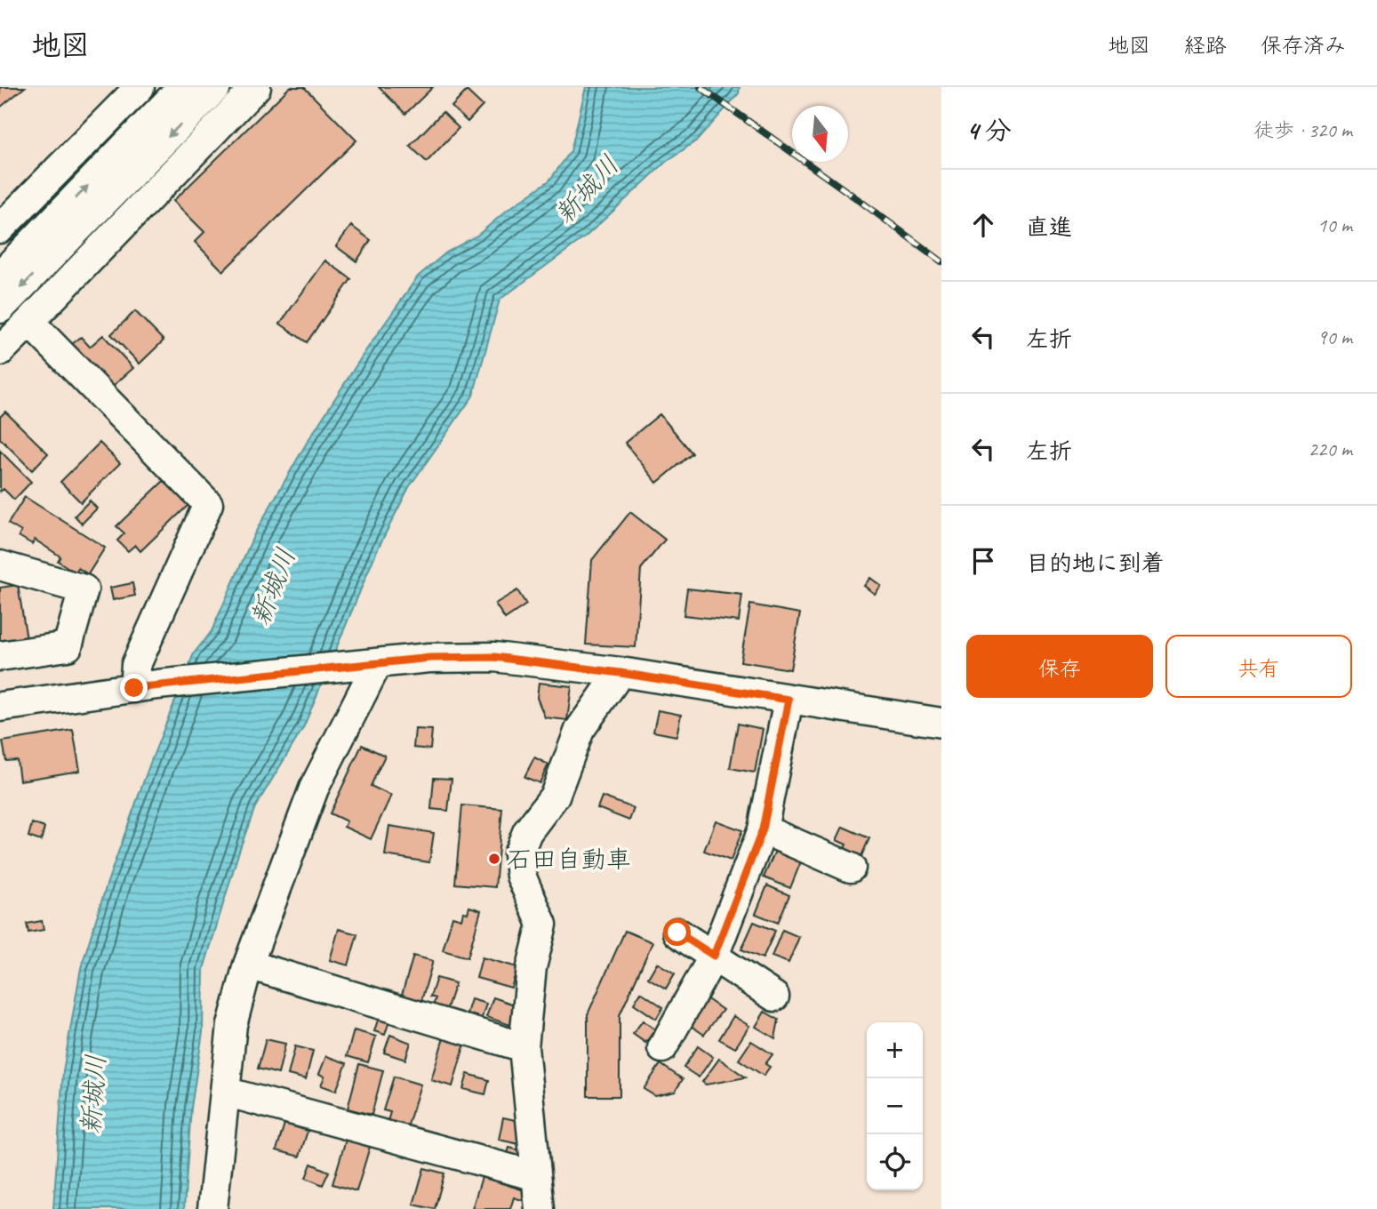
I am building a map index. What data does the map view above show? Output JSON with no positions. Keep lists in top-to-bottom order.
{
  "water": ["新城川"],
  "places": ["石田自動車"],
  "north": "bottom",
  "page": {
    "header": "地図",
    "nav": ["地図", "経路", "保存済み"],
    "heading": ["4 分", "徒歩 · 320 m"],
    "list": [
      ["直進", "10 m"],
      ["左折", "90 m"],
      ["左折", "220 m"],
      "目的地に到着"
    ],
    "buttons": ["保存", "共有"],
    "map_buttons": ["+", "−"]
  }
}
